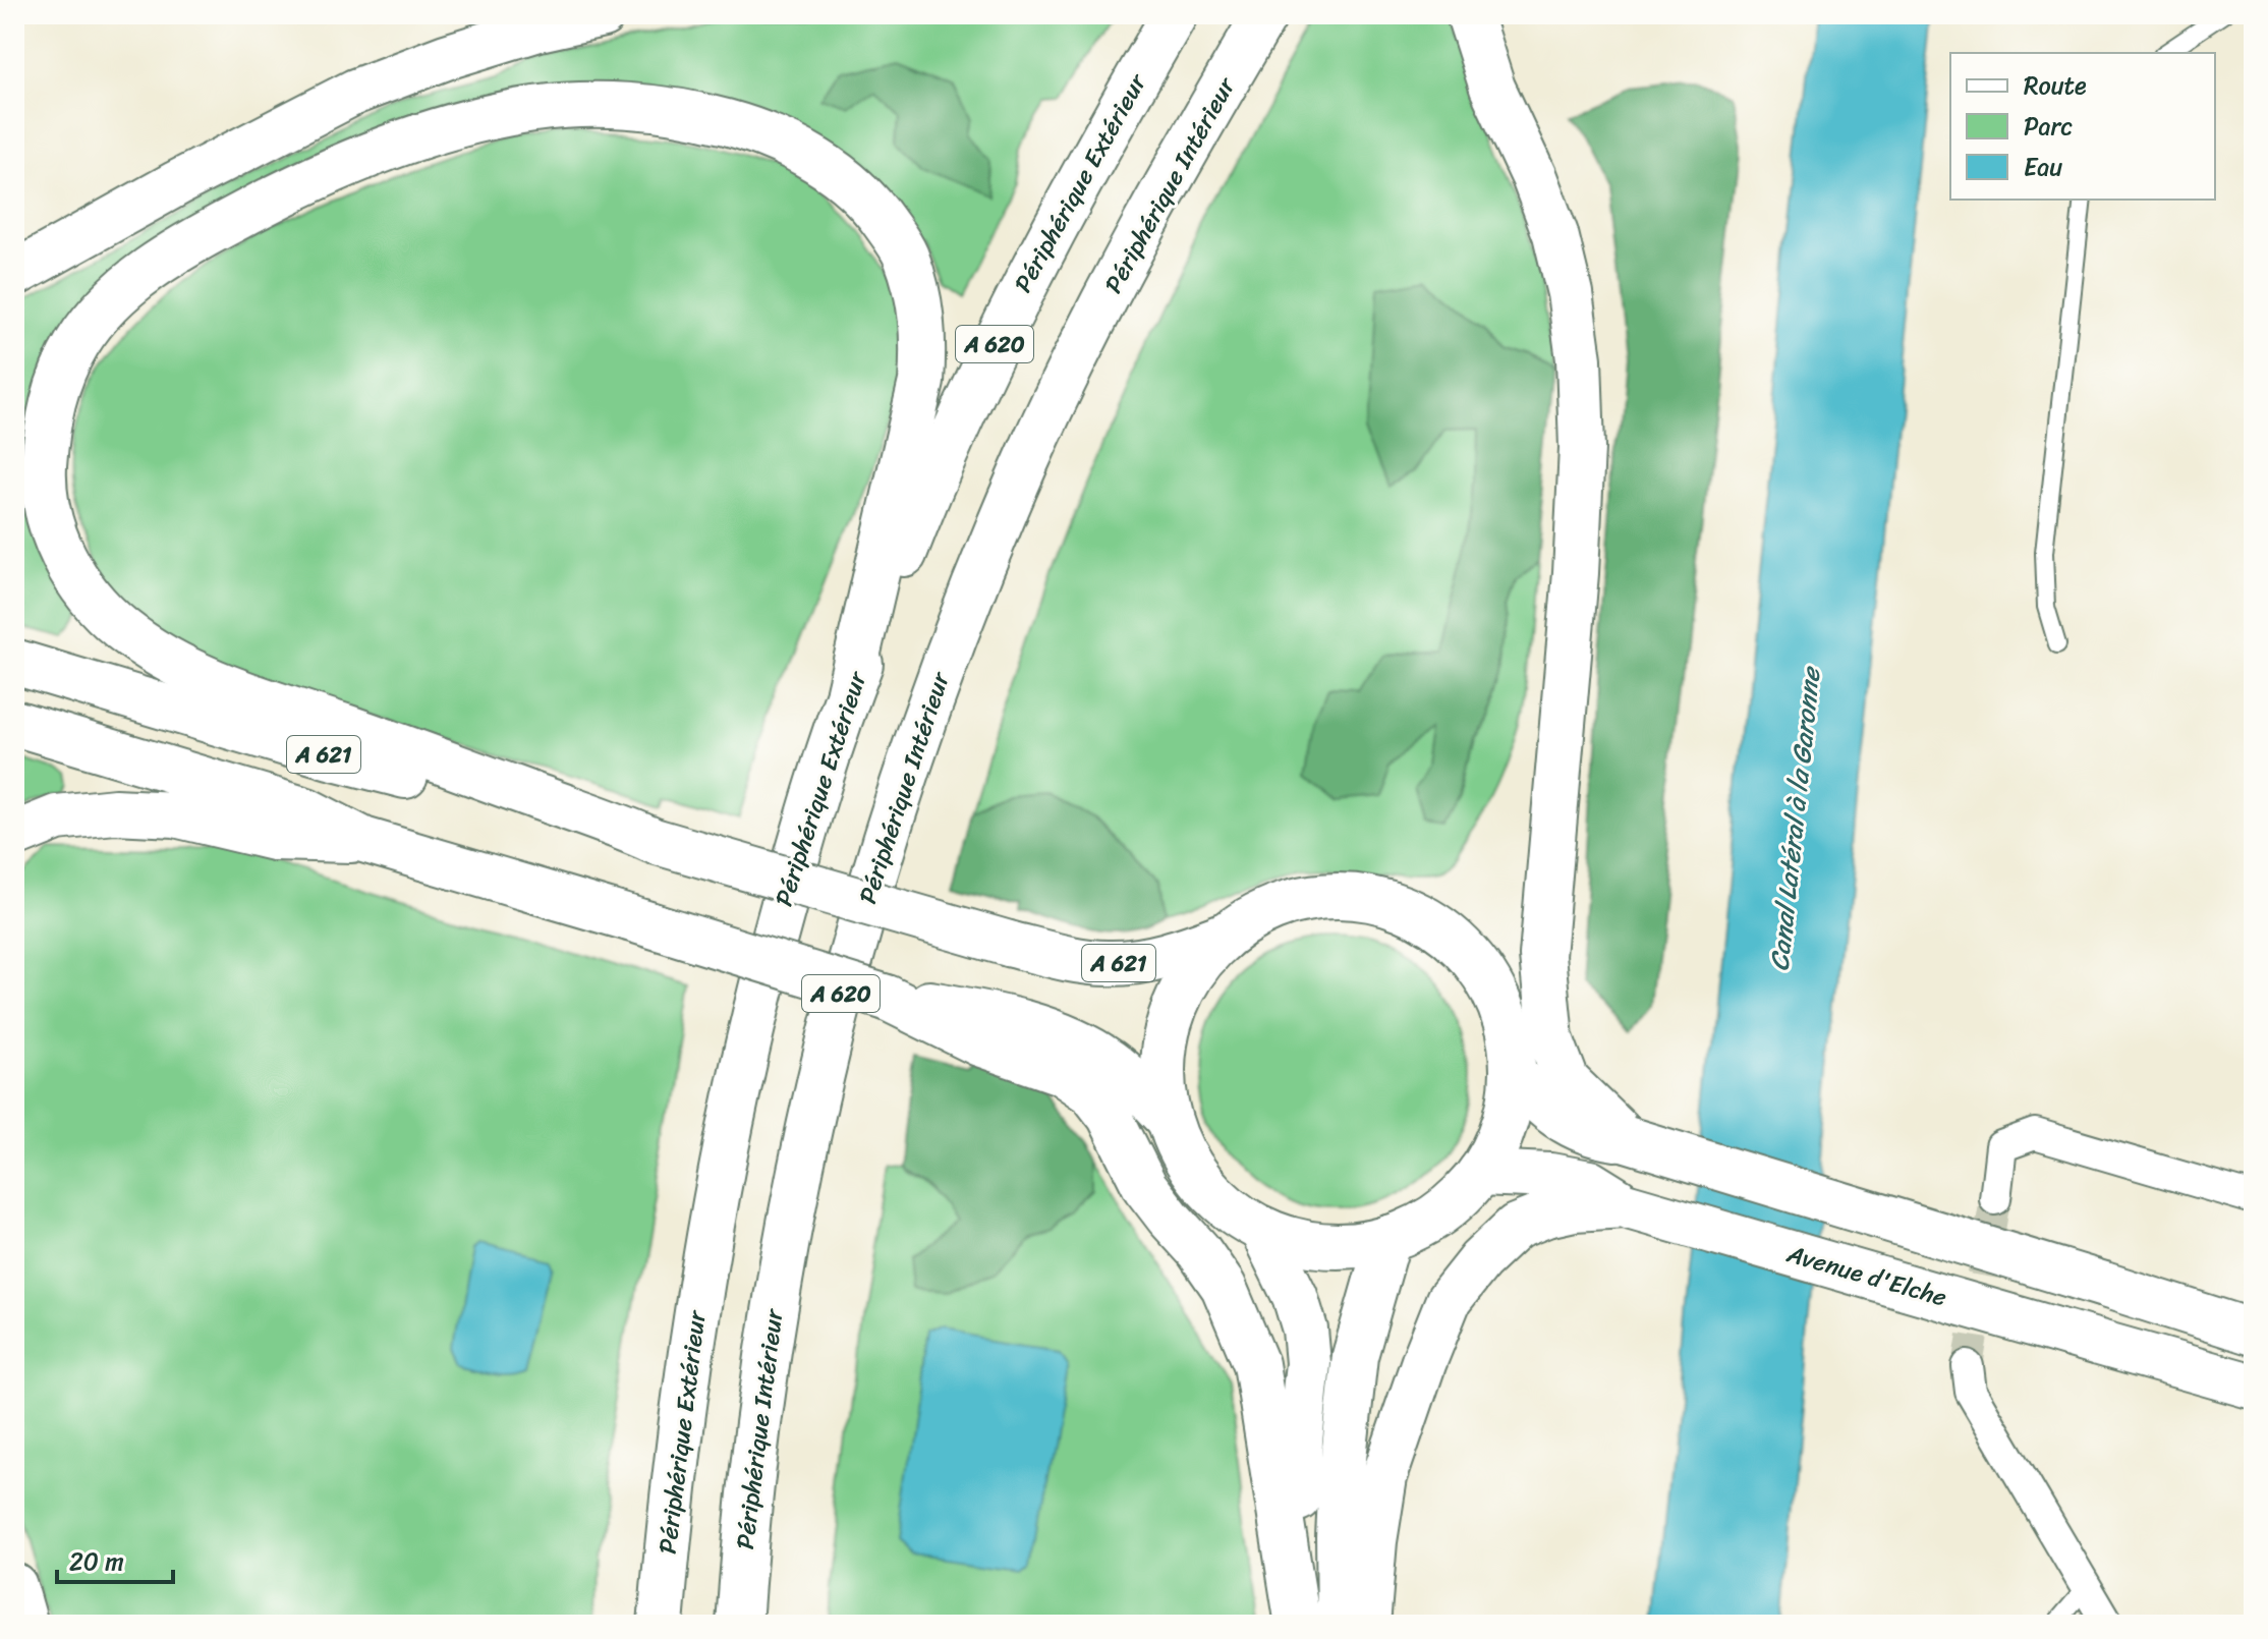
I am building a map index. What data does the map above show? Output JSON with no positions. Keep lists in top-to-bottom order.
{
  "streets": {
    "highway": [
      "Périphérique Extérieur",
      "Périphérique Intérieur",
      "A 620",
      "A 621",
      "Avenue d'Elche"
    ]
  },
  "water": ["Canal Latéral à la Garonne"],
  "legend": ["Route", "Parc", "Eau"],
  "scale_bar": "20 m"
}
